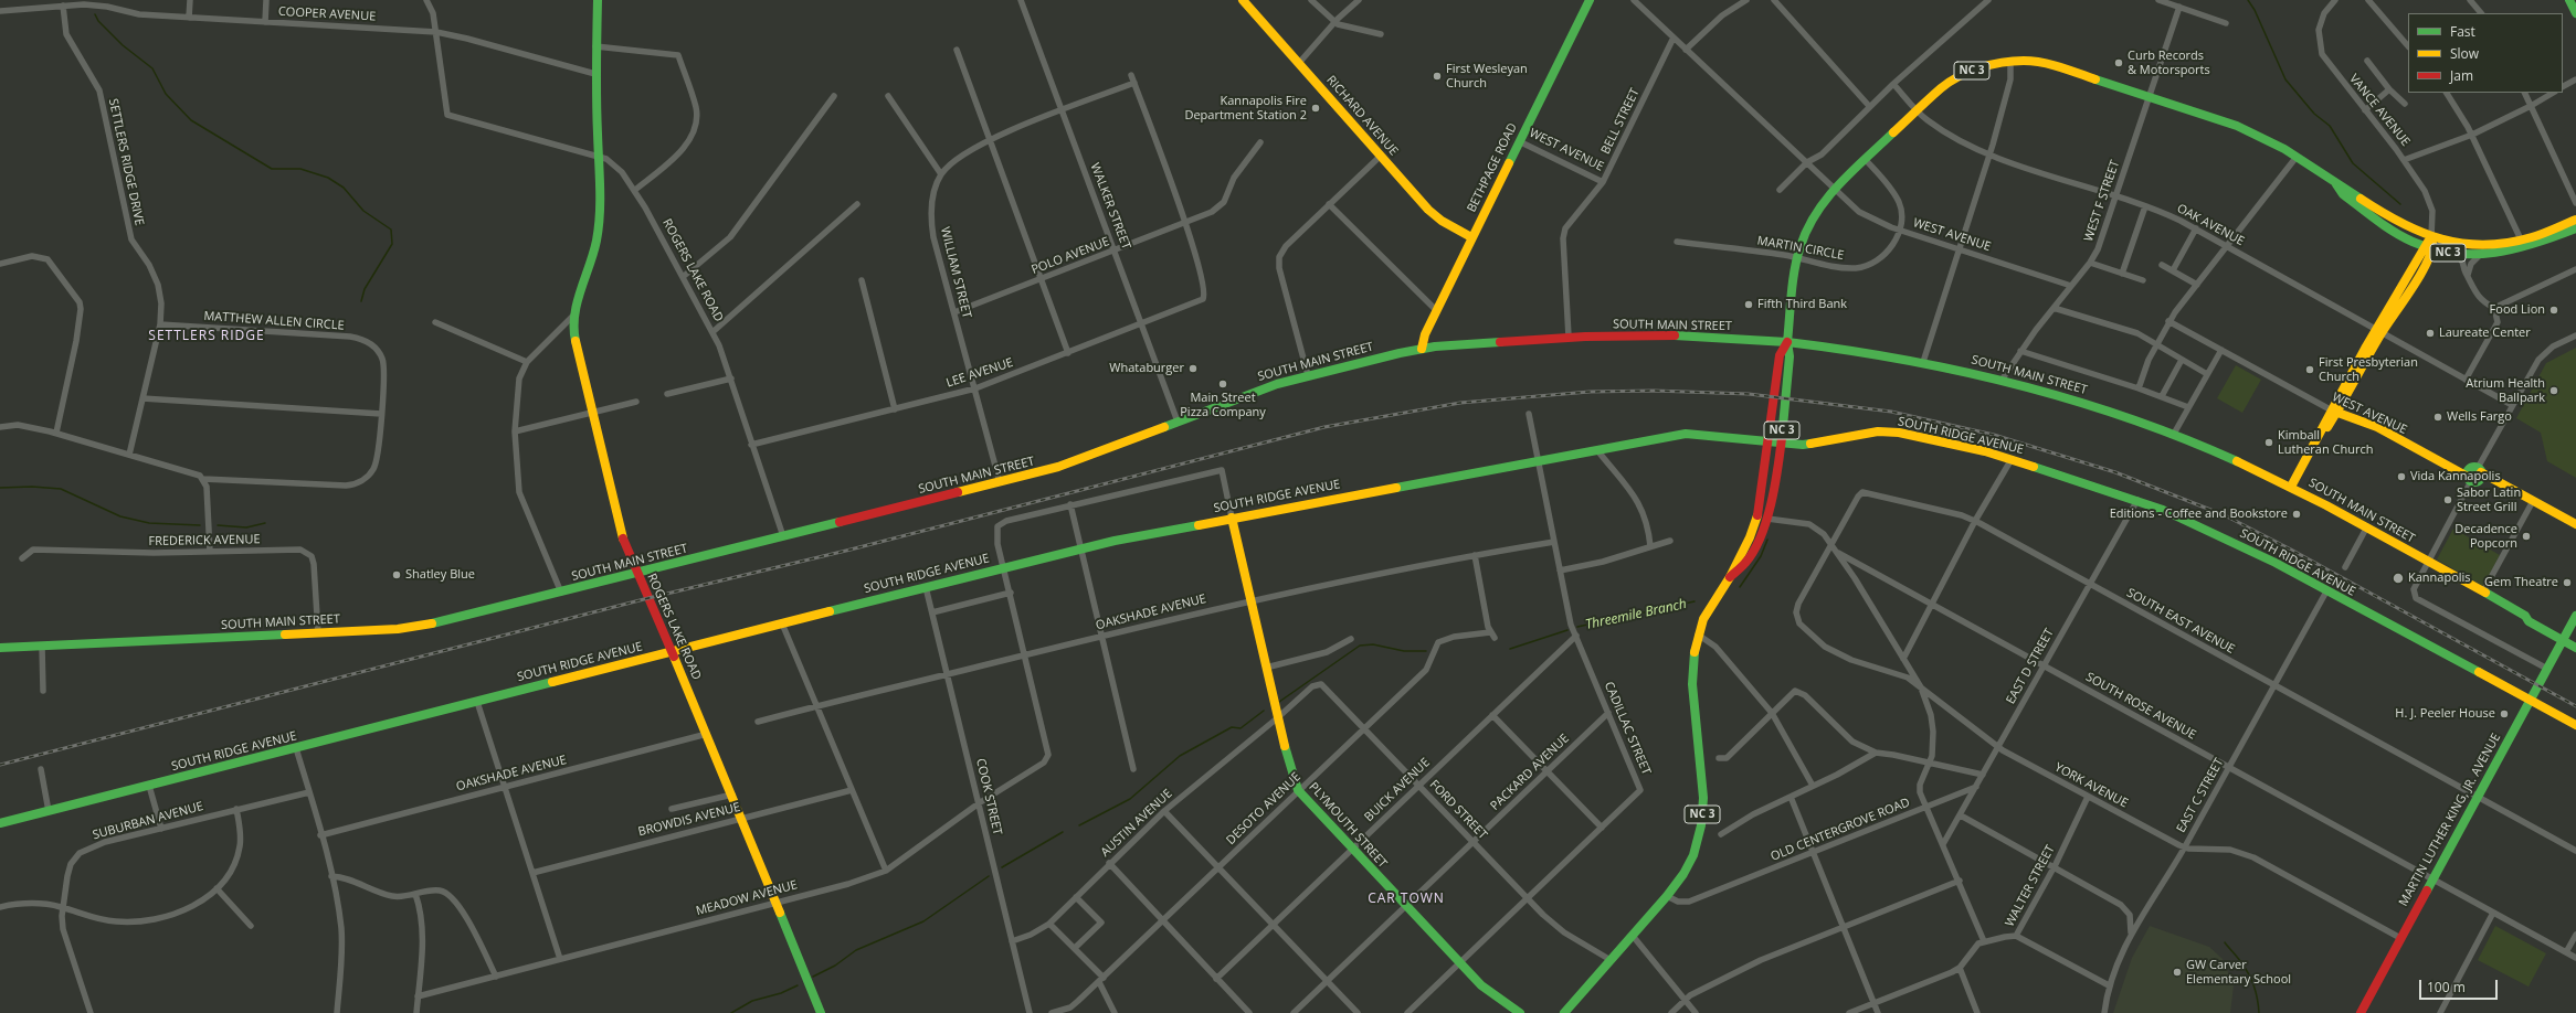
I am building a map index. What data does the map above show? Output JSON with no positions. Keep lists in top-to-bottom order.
{
  "streets": {
    "main road": [
      "NC 3",
      "VANCE AVENUE",
      "RICHARD AVENUE",
      "WEST AVENUE",
      "BETHPAGE ROAD",
      "ROGERS LAKE ROAD",
      "SOUTH MAIN STREET",
      "SOUTH RIDGE AVENUE",
      "MARTIN LUTHER KING, JR. AVENUE",
      "PLYMOUTH STREET"
    ],
    "street": [
      "COOPER AVENUE",
      "BELL STREET",
      "SETTLERS RIDGE DRIVE",
      "WEST F STREET",
      "WALKER STREET",
      "OAK AVENUE",
      "MARTIN CIRCLE",
      "POLO AVENUE",
      "WILLIAM STREET",
      "MATTHEW ALLEN CIRCLE",
      "LEE AVENUE",
      "FREDERICK AVENUE",
      "OAKSHADE AVENUE",
      "SOUTH EAST AVENUE",
      "EAST D STREET",
      "SOUTH ROSE AVENUE",
      "CADILLAC STREET",
      "PACKARD AVENUE",
      "YORK AVENUE",
      "BUICK AVENUE",
      "EAST C STREET",
      "COOK STREET",
      "DESOTO AVENUE",
      "FORD STREET",
      "BROWDIS AVENUE",
      "SUBURBAN AVENUE",
      "AUSTIN AVENUE",
      "OLD CENTERGROVE ROAD",
      "WALTER STREET",
      "MEADOW AVENUE"
    ]
  },
  "crossings": [
    ["COOPER AVENUE", "SETTLERS RIDGE DRIVE"],
    ["COOPER AVENUE", "ROGERS LAKE ROAD"],
    ["NC 3", "VANCE AVENUE"],
    ["NC 3", "WEST AVENUE"],
    ["NC 3", "WEST F STREET"],
    ["NC 3", "OAK AVENUE"],
    ["NC 3", "MARTIN CIRCLE"],
    ["NC 3", "SOUTH MAIN STREET"],
    ["NC 3", "SOUTH RIDGE AVENUE"],
    ["NC 3", "FORD STREET"],
    ["NC 3", "OLD CENTERGROVE ROAD"],
    ["RICHARD AVENUE", "BETHPAGE ROAD"],
    ["BELL STREET", "WEST AVENUE"],
    ["BELL STREET", "SOUTH MAIN STREET"],
    ["WEST AVENUE", "BETHPAGE ROAD"],
    ["WEST AVENUE", "WEST F STREET"],
    ["WEST AVENUE", "MARTIN CIRCLE"],
    ["SETTLERS RIDGE DRIVE", "MATTHEW ALLEN CIRCLE"],
    ["BETHPAGE ROAD", "SOUTH MAIN STREET"],
    ["WEST F STREET", "OAK AVENUE"],
    ["WEST F STREET", "SOUTH MAIN STREET"],
    ["WALKER STREET", "POLO AVENUE"],
    ["WALKER STREET", "WILLIAM STREET"],
    ["WALKER STREET", "SOUTH MAIN STREET"],
    ["WALKER STREET", "LEE AVENUE"],
    ["POLO AVENUE", "WILLIAM STREET"],
    ["POLO AVENUE", "LEE AVENUE"],
    ["ROGERS LAKE ROAD", "SOUTH MAIN STREET"],
    ["ROGERS LAKE ROAD", "LEE AVENUE"],
    ["ROGERS LAKE ROAD", "SOUTH RIDGE AVENUE"],
    ["ROGERS LAKE ROAD", "OAKSHADE AVENUE"],
    ["ROGERS LAKE ROAD", "BROWDIS AVENUE"],
    ["ROGERS LAKE ROAD", "MEADOW AVENUE"],
    ["WILLIAM STREET", "SOUTH MAIN STREET"],
    ["WILLIAM STREET", "LEE AVENUE"],
    ["SOUTH MAIN STREET", "FREDERICK AVENUE"],
    ["SOUTH MAIN STREET", "MARTIN LUTHER KING, JR. AVENUE"],
    ["SOUTH RIDGE AVENUE", "EAST D STREET"],
    ["SOUTH RIDGE AVENUE", "CADILLAC STREET"],
    ["SOUTH RIDGE AVENUE", "EAST C STREET"],
    ["SOUTH RIDGE AVENUE", "COOK STREET"],
    ["SOUTH RIDGE AVENUE", "MARTIN LUTHER KING, JR. AVENUE"],
    ["SOUTH RIDGE AVENUE", "PLYMOUTH STREET"],
    ["OAKSHADE AVENUE", "CADILLAC STREET"],
    ["OAKSHADE AVENUE", "COOK STREET"],
    ["OAKSHADE AVENUE", "PLYMOUTH STREET"],
    ["OAKSHADE AVENUE", "MEADOW AVENUE"],
    ["SOUTH EAST AVENUE", "EAST D STREET"],
    ["SOUTH EAST AVENUE", "YORK AVENUE"],
    ["SOUTH EAST AVENUE", "EAST C STREET"],
    ["SOUTH EAST AVENUE", "MARTIN LUTHER KING, JR. AVENUE"],
    ["SOUTH EAST AVENUE", "OLD CENTERGROVE ROAD"],
    ["EAST D STREET", "SOUTH ROSE AVENUE"],
    ["EAST D STREET", "YORK AVENUE"],
    ["SOUTH ROSE AVENUE", "EAST C STREET"],
    ["SOUTH ROSE AVENUE", "MARTIN LUTHER KING, JR. AVENUE"],
    ["SOUTH ROSE AVENUE", "OLD CENTERGROVE ROAD"],
    ["CADILLAC STREET", "PACKARD AVENUE"],
    ["CADILLAC STREET", "BUICK AVENUE"],
    ["CADILLAC STREET", "FORD STREET"],
    ["CADILLAC STREET", "PLYMOUTH STREET"],
    ["PACKARD AVENUE", "FORD STREET"],
    ["PACKARD AVENUE", "PLYMOUTH STREET"],
    ["YORK AVENUE", "EAST C STREET"],
    ["YORK AVENUE", "MARTIN LUTHER KING, JR. AVENUE"],
    ["YORK AVENUE", "OLD CENTERGROVE ROAD"],
    ["YORK AVENUE", "WALTER STREET"],
    ["BUICK AVENUE", "FORD STREET"],
    ["BUICK AVENUE", "PLYMOUTH STREET"],
    ["COOK STREET", "AUSTIN AVENUE"],
    ["COOK STREET", "MEADOW AVENUE"],
    ["DESOTO AVENUE", "FORD STREET"],
    ["DESOTO AVENUE", "PLYMOUTH STREET"],
    ["FORD STREET", "AUSTIN AVENUE"],
    ["FORD STREET", "PLYMOUTH STREET"],
    ["AUSTIN AVENUE", "PLYMOUTH STREET"]
  ],
  "districts": ["SETTLERS RIDGE", "CAR TOWN"],
  "water": ["Threemile Branch"],
  "places": [
    "Curb Records & Motorsports",
    "First Wesleyan Church",
    "Kannapolis Fire Department Station 2",
    "Fifth Third Bank",
    "Food Lion",
    "Laureate Center",
    "Whataburger",
    "First Presbyterian Church",
    "Main Street Pizza Company",
    "Atrium Health Ballpark",
    "Wells Fargo",
    "Kimball Lutheran Church",
    "Vida Kannapolis",
    "Sabor Latin Street Grill",
    "Editions - Coffee and Bookstore",
    "Decadence Popcorn",
    "Shatley Blue",
    "Kannapolis",
    "Gem Theatre",
    "H. J. Peeler House",
    "GW Carver Elementary School"
  ],
  "legend": ["Fast", "Slow", "Jam"],
  "scale_bar": "100 m"
}
